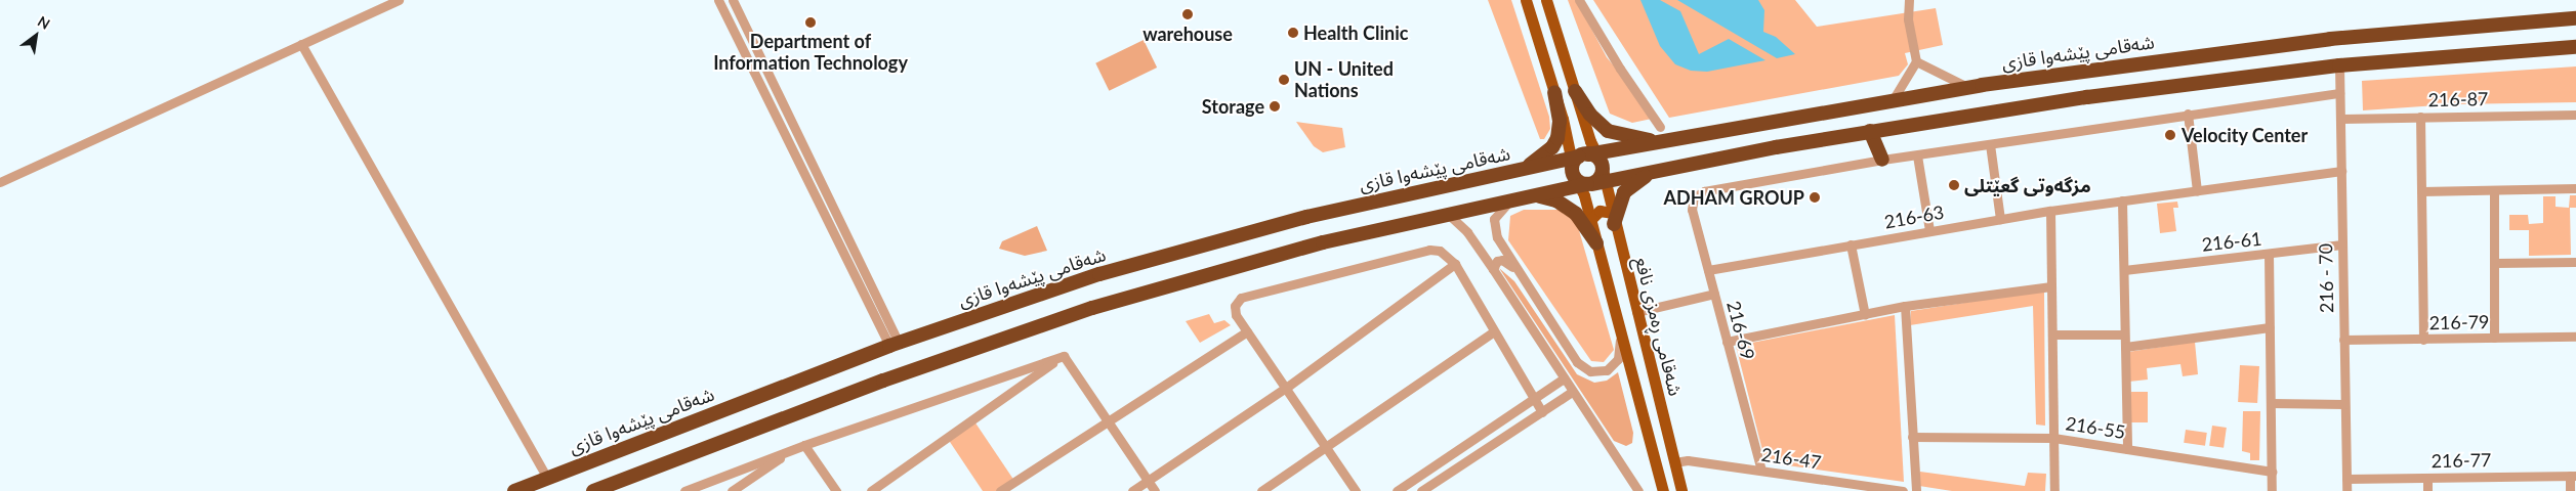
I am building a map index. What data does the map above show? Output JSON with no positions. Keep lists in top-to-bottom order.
{
  "streets": {
    "highway": ["شەقامی پێشەوا قازی"],
    "main road": ["شەقامی ڕەمزی نافع"],
    "street": [
      "216-87",
      "216-63",
      "216-61",
      "216 - 70",
      "216-79",
      "216-69",
      "216-55",
      "216-47",
      "216-77"
    ]
  },
  "crossings": [
    ["شەقامی پێشەوا قازی", "216 - 70"],
    ["شەقامی پێشەوا قازی", "شەقامی ڕەمزی نافع"],
    ["216-87", "216 - 70"],
    ["216-63", "216 - 70"],
    ["216-63", "216-69"],
    ["216-61", "216 - 70"],
    ["216 - 70", "216-79"],
    ["216 - 70", "216-77"],
    ["شەقامی ڕەمزی نافع", "216-47"],
    ["216-69", "216-47"]
  ],
  "places": [
    "warehouse",
    "Department of Information Technology",
    "Health Clinic",
    "UN - United Nations",
    "Storage",
    "Velocity Center",
    "مزگەوتی گعێتلی",
    "ADHAM GROUP"
  ],
  "north": "top right"
}
